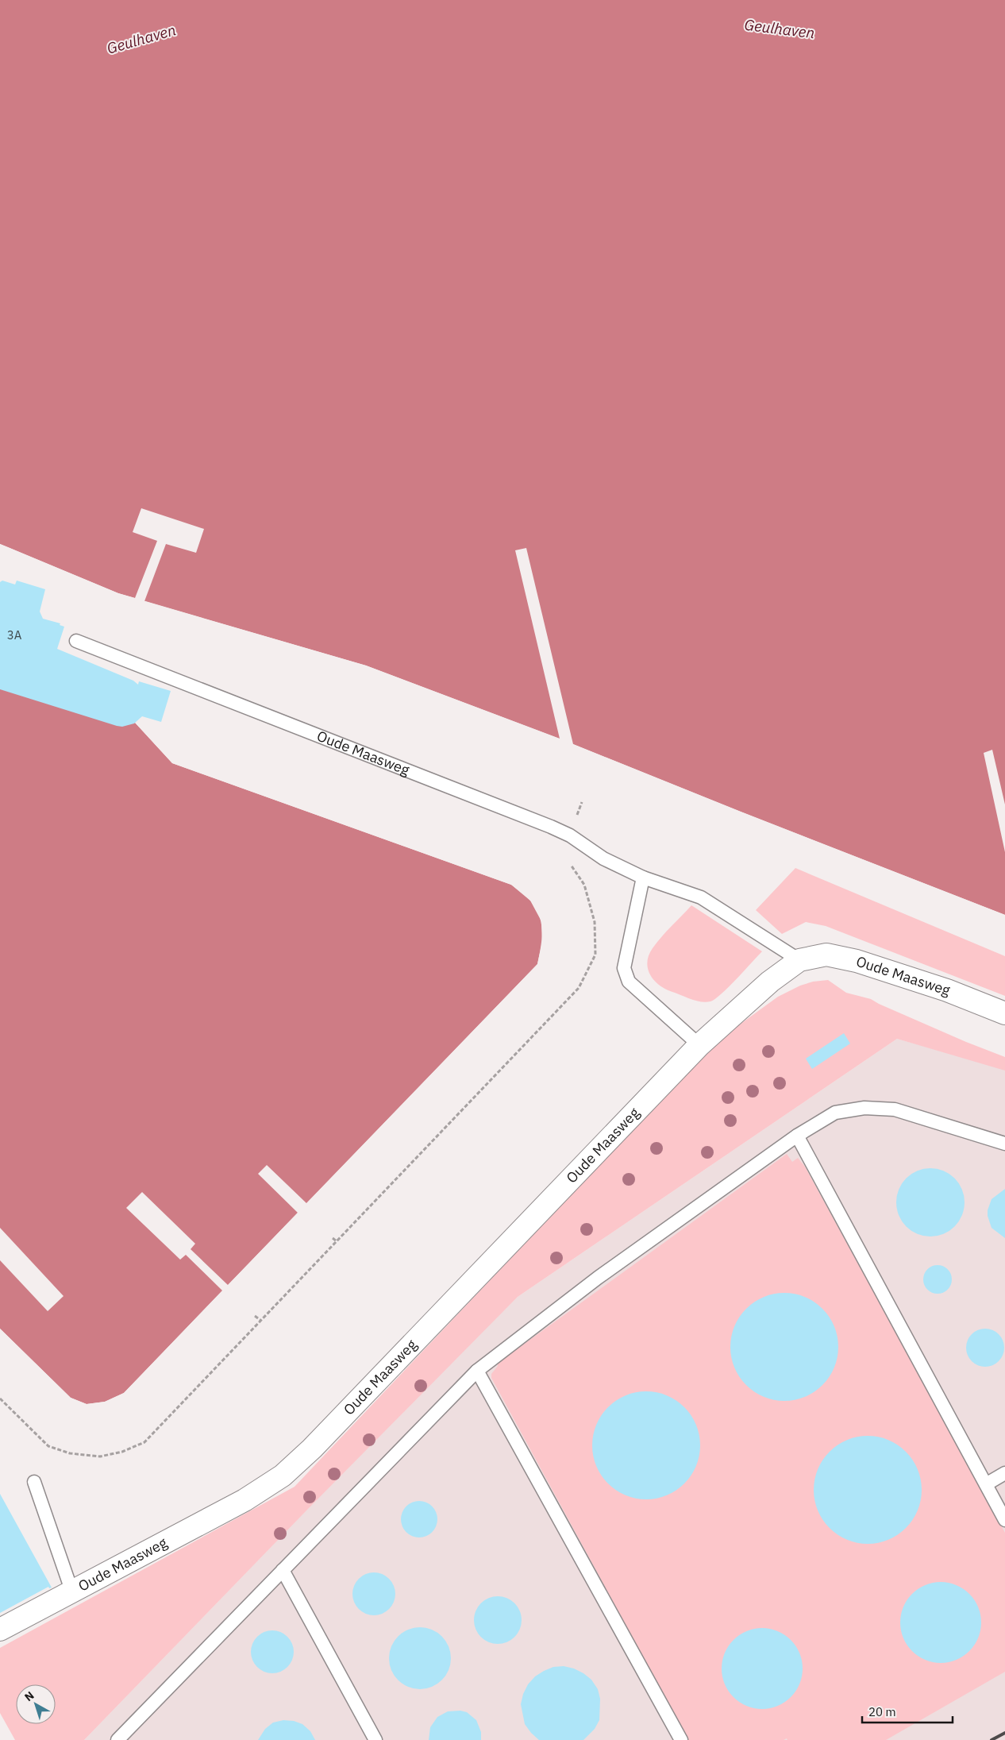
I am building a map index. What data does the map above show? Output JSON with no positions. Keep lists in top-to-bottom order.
{
  "streets": {
    "street": ["Oude Maasweg"]
  },
  "water": ["Geulhaven"],
  "house_numbers": ["3A"],
  "scale_bar": "20 m",
  "north": "top left"
}
